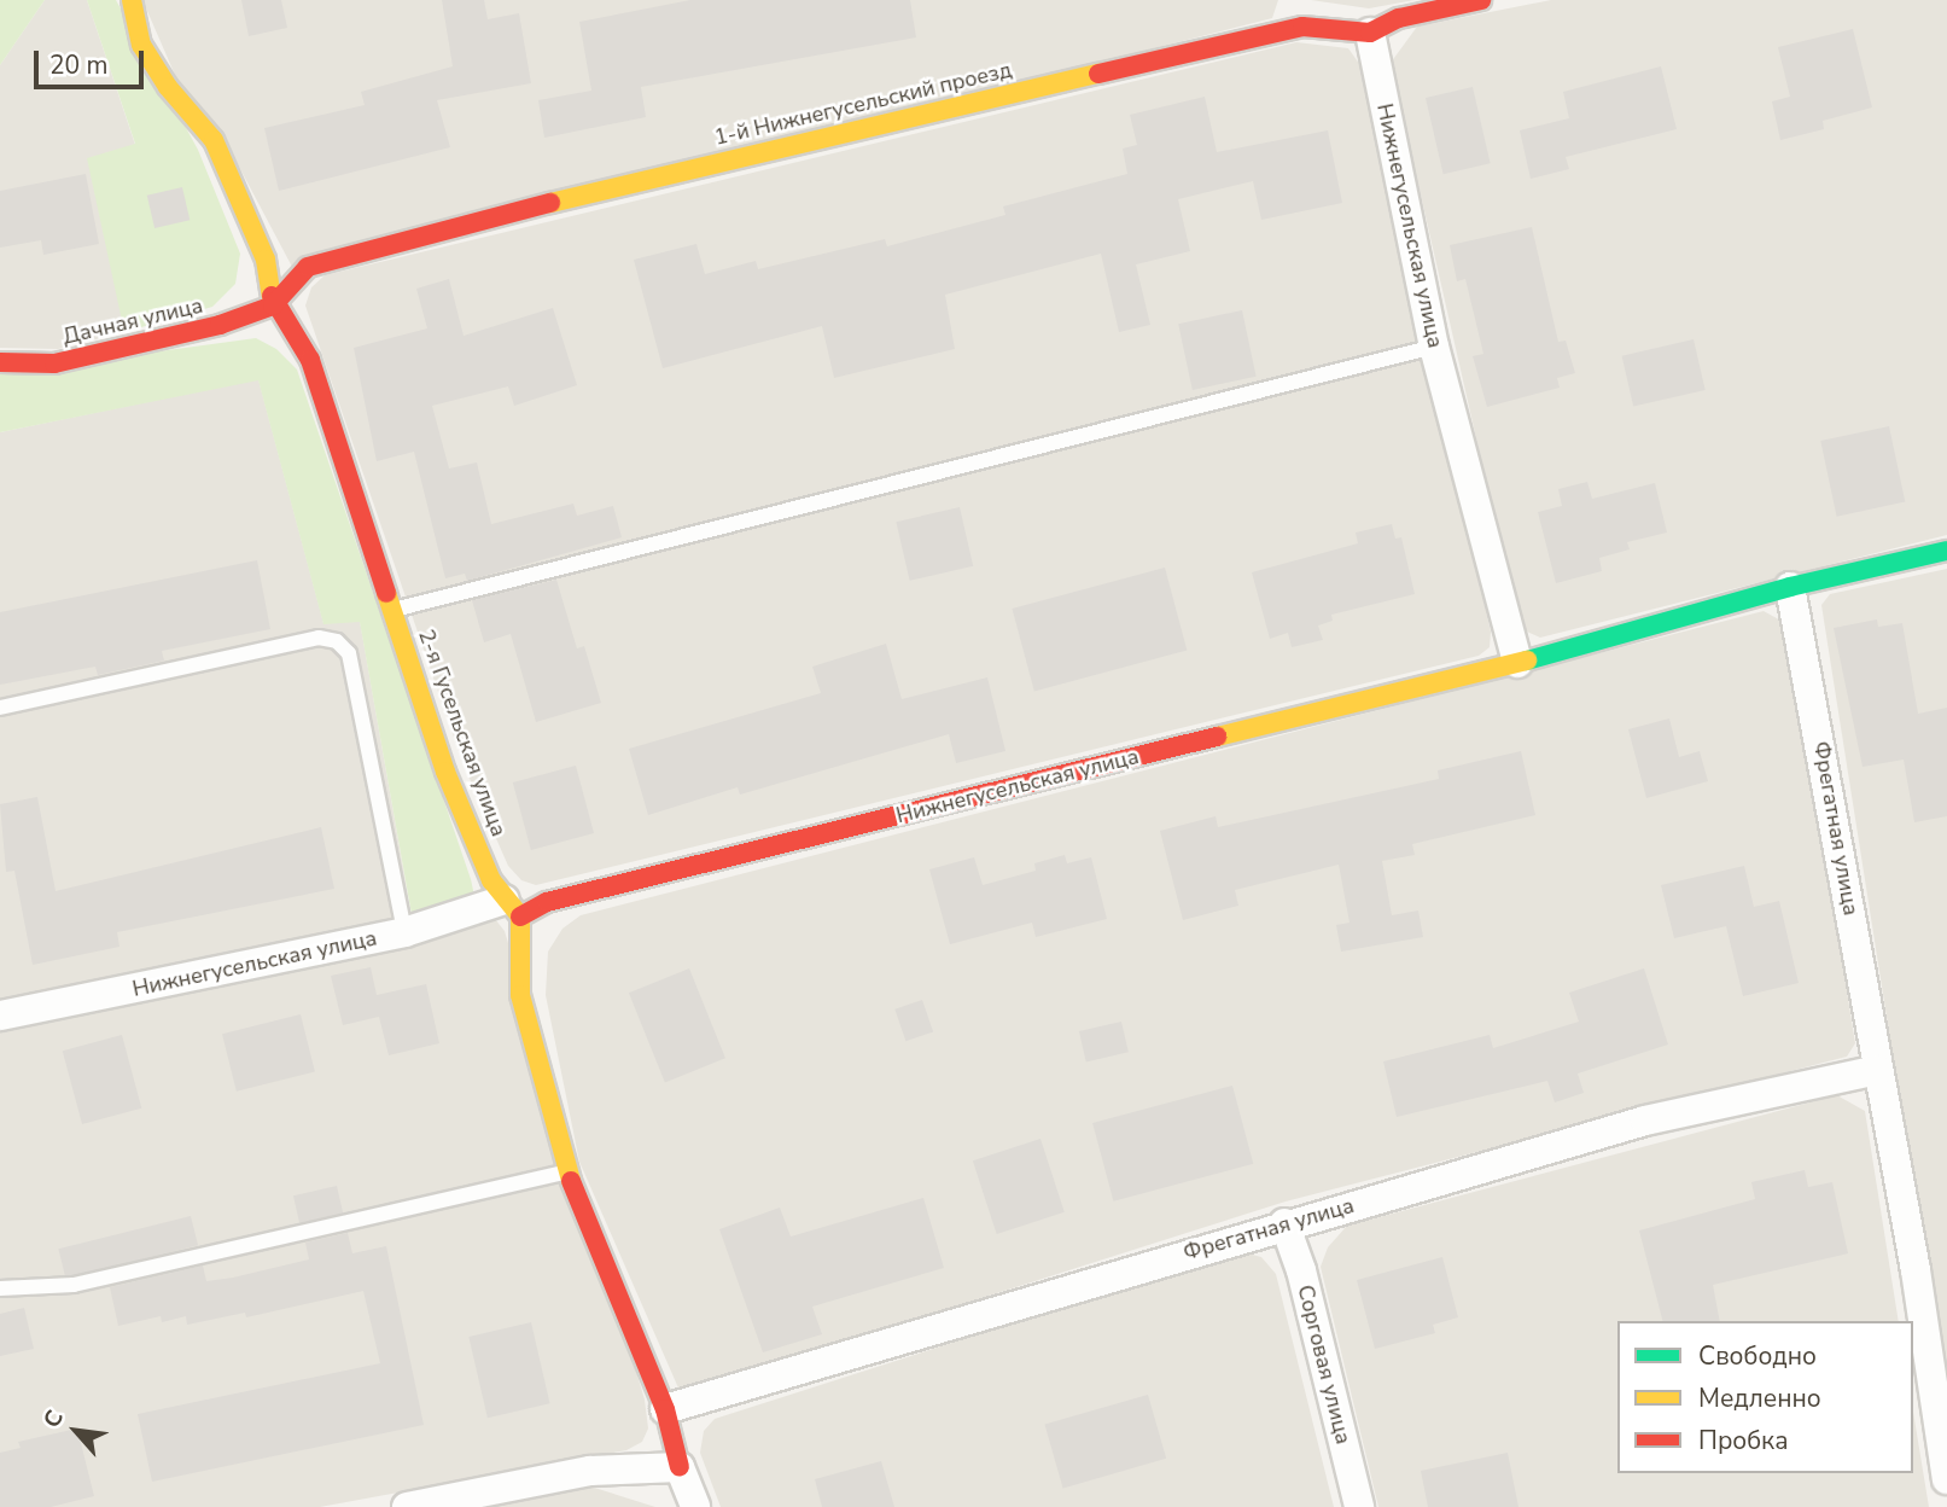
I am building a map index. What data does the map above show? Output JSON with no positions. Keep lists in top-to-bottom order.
{
  "streets": {
    "street": [
      "1-й Нижнегусельский проезд",
      "Нижнегусельская улица",
      "Дачная улица",
      "2-я Гусельская улица",
      "Фрегатная улица",
      "Сорговая улица"
    ]
  },
  "crossings": [
    ["1-й Нижнегусельский проезд", "Нижнегусельская улица"],
    ["1-й Нижнегусельский проезд", "Дачная улица"],
    ["1-й Нижнегусельский проезд", "2-я Гусельская улица"],
    ["Нижнегусельская улица", "2-я Гусельская улица"],
    ["Нижнегусельская улица", "Фрегатная улица"],
    ["Дачная улица", "2-я Гусельская улица"],
    ["2-я Гусельская улица", "Фрегатная улица"],
    ["Фрегатная улица", "Сорговая улица"]
  ],
  "legend": ["Свободно", "Медленно", "Пробка"],
  "scale_bar": "20 m",
  "north": "top left"
}
